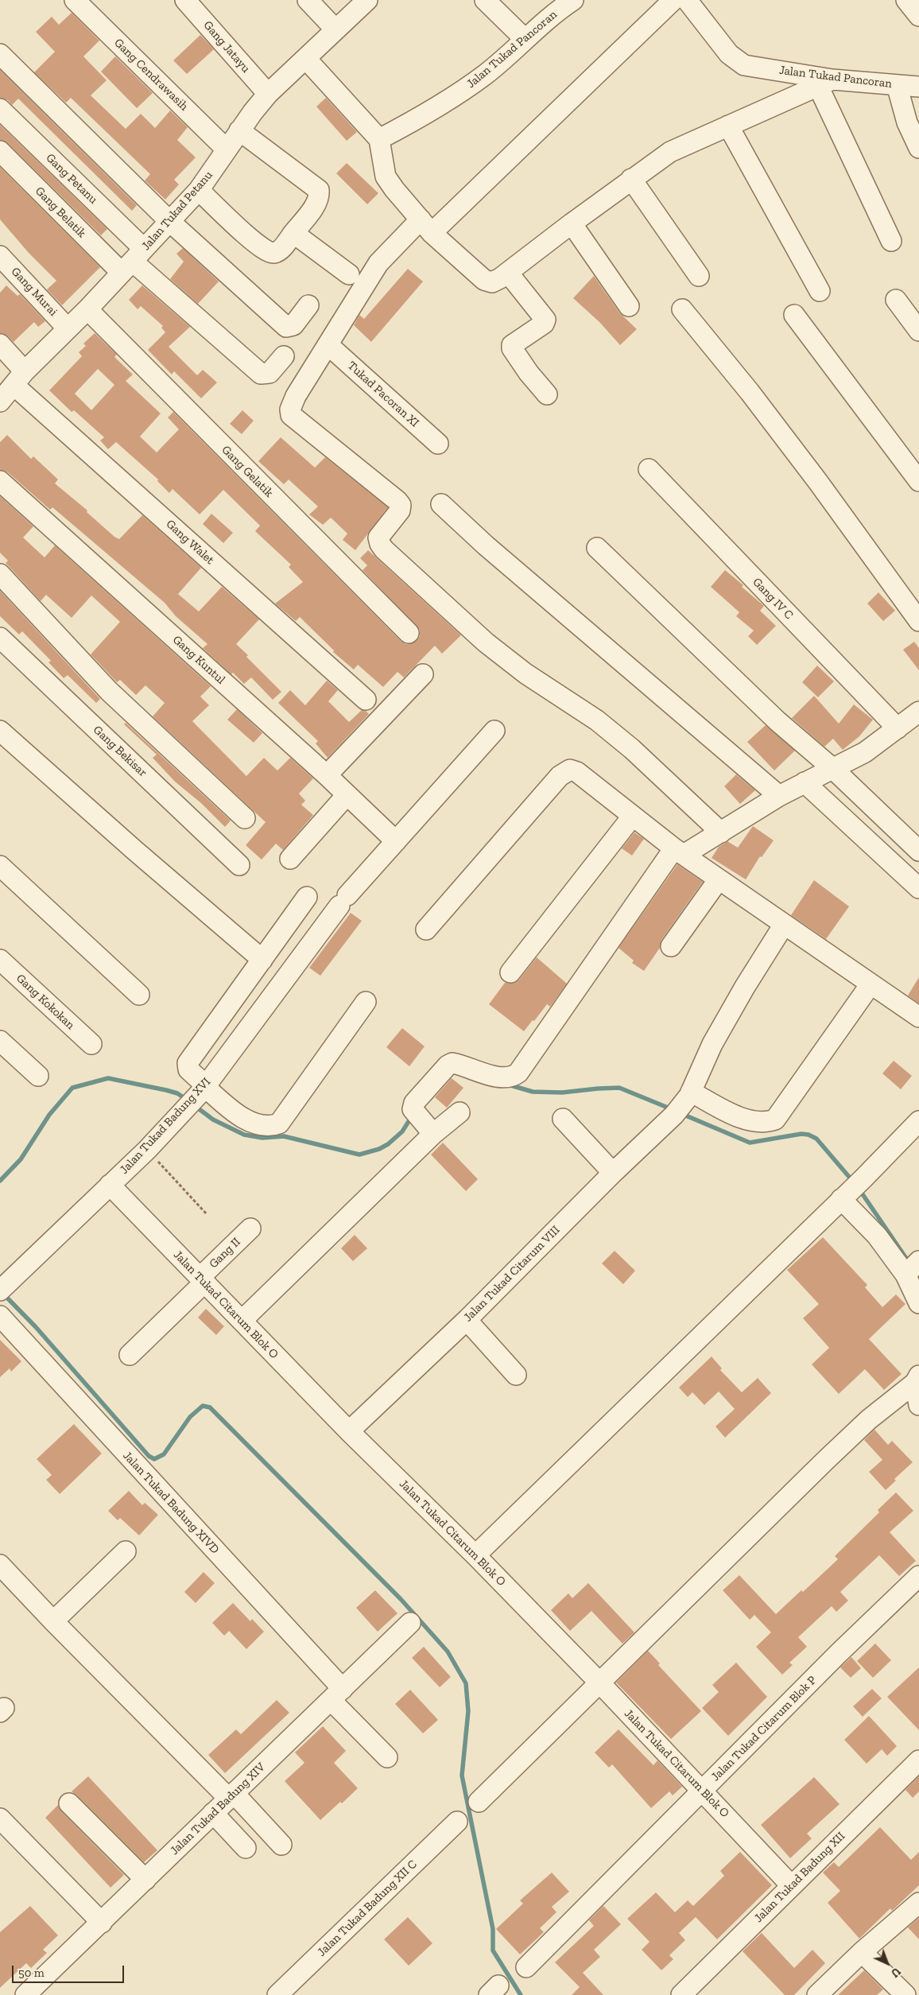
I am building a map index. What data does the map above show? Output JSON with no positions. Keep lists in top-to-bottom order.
{
  "streets": {
    "street": [
      "Gang Jatayu",
      "Jalan Tukad Pancoran",
      "Gang Cendrawasih",
      "Gang Petanu",
      "Jalan Tukad Petanu",
      "Gang Belatik",
      "Gang Murai",
      "Tukad Pacoran XI",
      "Gang Gelatik",
      "Gang Walet",
      "Gang IV C",
      "Gang Kuntul",
      "Gang Bekisar",
      "Gang Kokokan",
      "Jalan Tukad Badung XVI",
      "Gang II",
      "Jalan Tukad Citarum VIII",
      "Jalan Tukad Citarum Blok O",
      "Jalan Tukad Badung XIVD",
      "Jalan Tukad Citarum Blok P",
      "Jalan Tukad Badung XIV",
      "Jalan Tukad Badung XII",
      "Jalan Tukad Badung XII C"
    ]
  },
  "crossings": [
    ["Gang Jatayu", "Jalan Tukad Petanu"],
    ["Gang Cendrawasih", "Jalan Tukad Petanu"],
    ["Gang Petanu", "Jalan Tukad Petanu"],
    ["Gang Petanu", "Gang Belatik"],
    ["Jalan Tukad Petanu", "Gang Belatik"],
    ["Jalan Tukad Petanu", "Gang Murai"],
    ["Jalan Tukad Petanu", "Gang Gelatik"],
    ["Jalan Tukad Petanu", "Gang Walet"],
    ["Gang Kuntul", "Jalan Tukad Badung XVI"],
    ["Jalan Tukad Badung XVI", "Jalan Tukad Citarum Blok O"],
    ["Gang II", "Jalan Tukad Citarum Blok O"],
    ["Jalan Tukad Citarum VIII", "Jalan Tukad Citarum Blok O"],
    ["Jalan Tukad Citarum Blok O", "Jalan Tukad Citarum Blok P"],
    ["Jalan Tukad Citarum Blok O", "Jalan Tukad Badung XII"],
    ["Jalan Tukad Badung XIVD", "Jalan Tukad Badung XIV"]
  ],
  "scale_bar": "50 m",
  "north": "bottom right"
}
